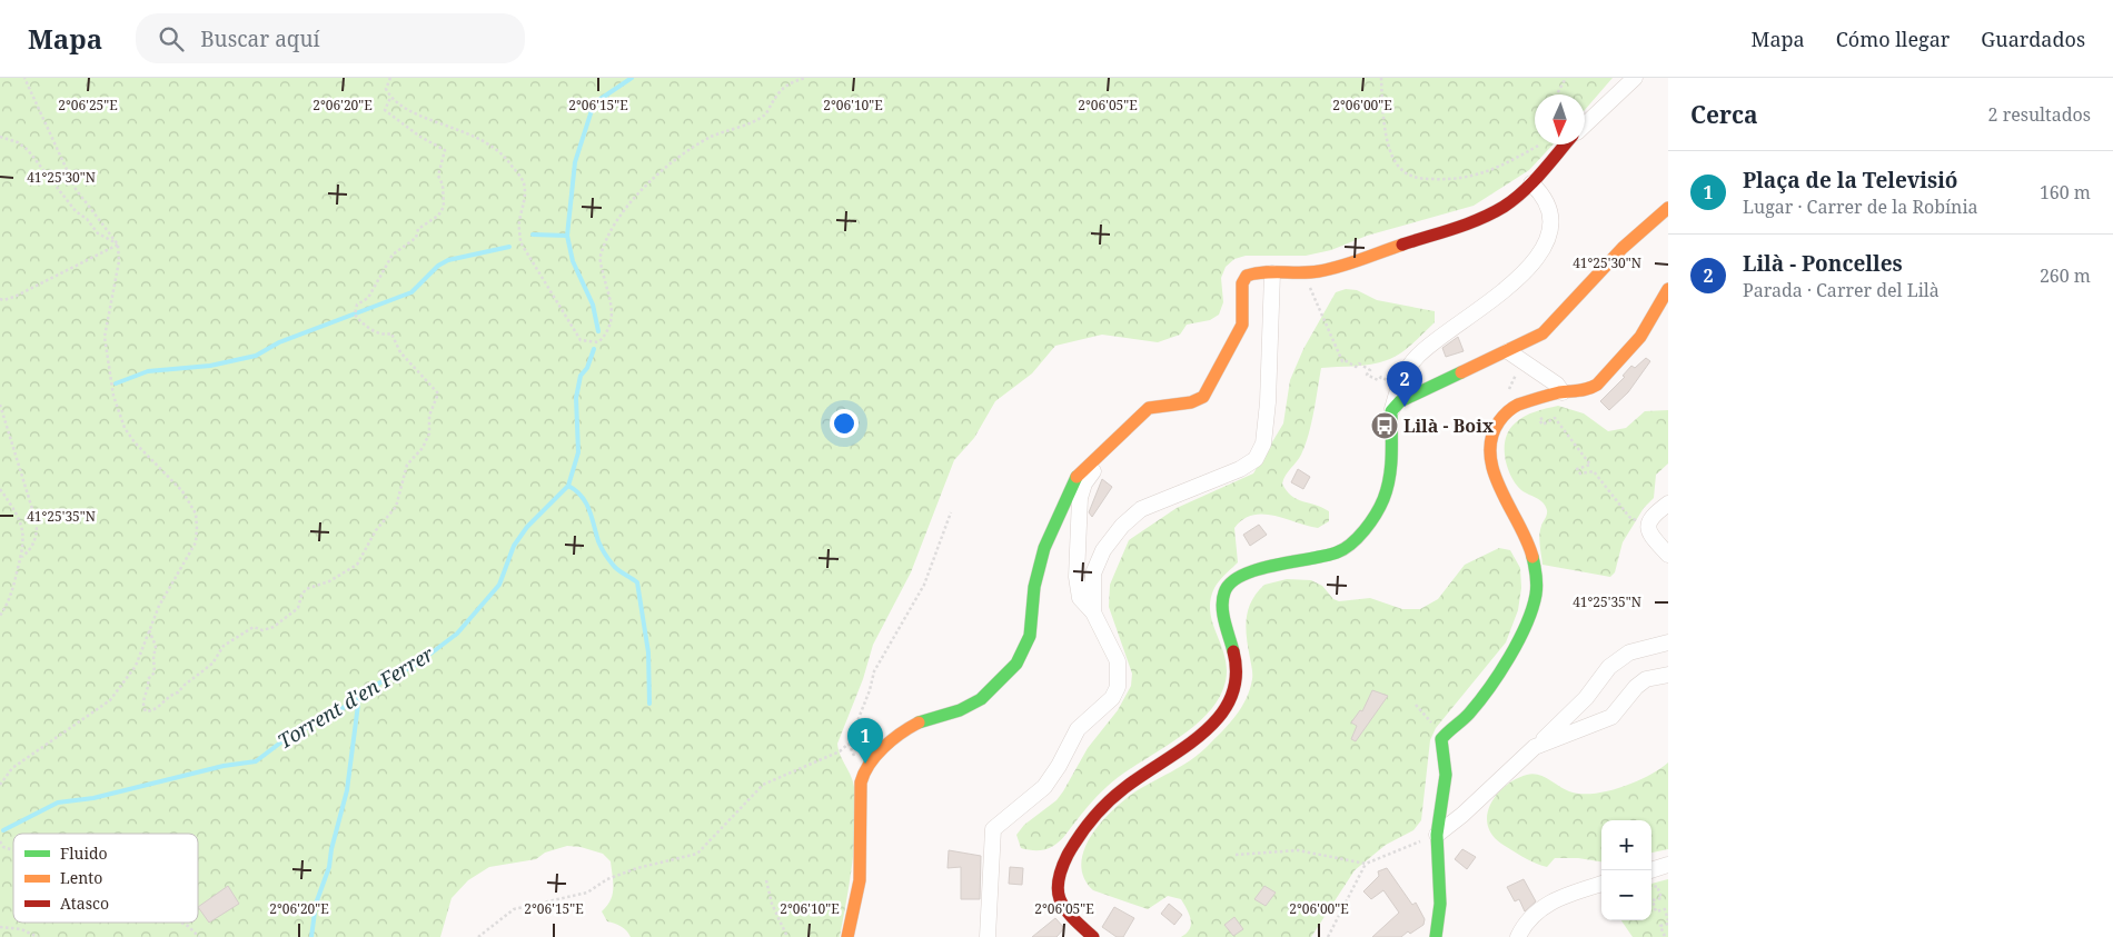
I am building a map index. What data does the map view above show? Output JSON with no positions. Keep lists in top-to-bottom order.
{
  "water": ["Torrent d'en Ferrer"],
  "places": {
    "bus stop": ["Lilà - Boix"]
  },
  "legend": ["Fluido", "Lento", "Atasco"],
  "north": "bottom",
  "page": {
    "header": "Mapa",
    "search": "Buscar aquí",
    "nav": ["Mapa", "Cómo llegar", "Guardados"],
    "heading": ["Cerca", "2 resultados"],
    "list": [
      {
        "mark": "1",
        "name": "Plaça de la Televisió",
        "note": "Lugar · Carrer de la Robínia",
        "value": "160 m"
      },
      {
        "mark": "2",
        "name": "Lilà - Poncelles",
        "note": "Parada · Carrer del Lilà",
        "value": "260 m"
      }
    ],
    "pins": ["2", "1"],
    "map_buttons": ["+", "−"]
  },
  "coordinates": [
    "2°06'25\"E",
    "2°06'20\"E",
    "2°06'15\"E",
    "2°06'10\"E",
    "2°06'05\"E",
    "2°06'00\"E",
    "41°25'30\"N",
    "41°25'35\"N"
  ]
}
